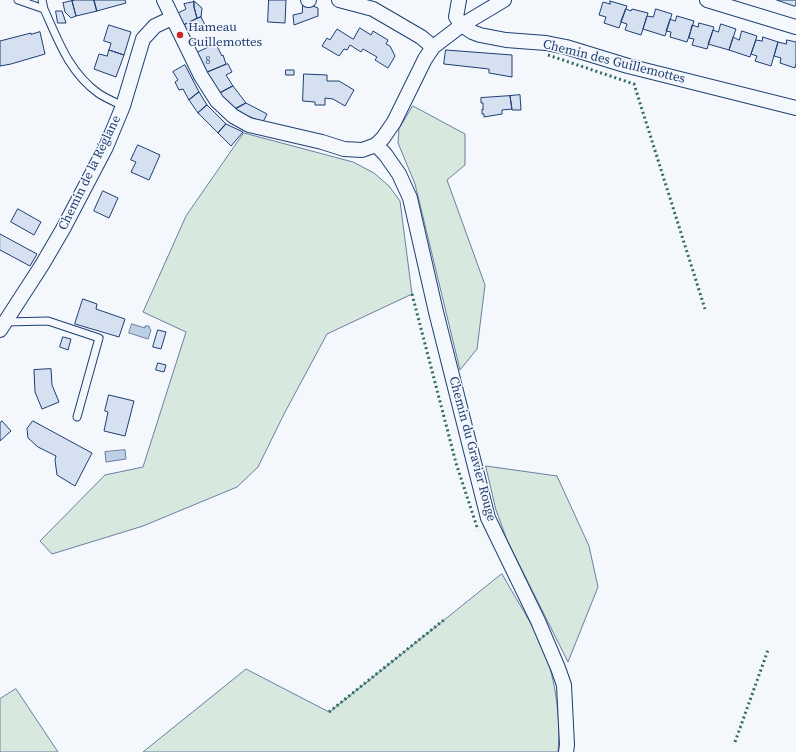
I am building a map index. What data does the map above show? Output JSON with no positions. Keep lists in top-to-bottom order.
{
  "streets": {
    "street": ["Chemin des Guillemottes", "Chemin de la Réglane", "Chemin du Gravier Rouge"]
  },
  "places": ["Hameau Guillemottes"],
  "house_numbers": ["8"]
}
